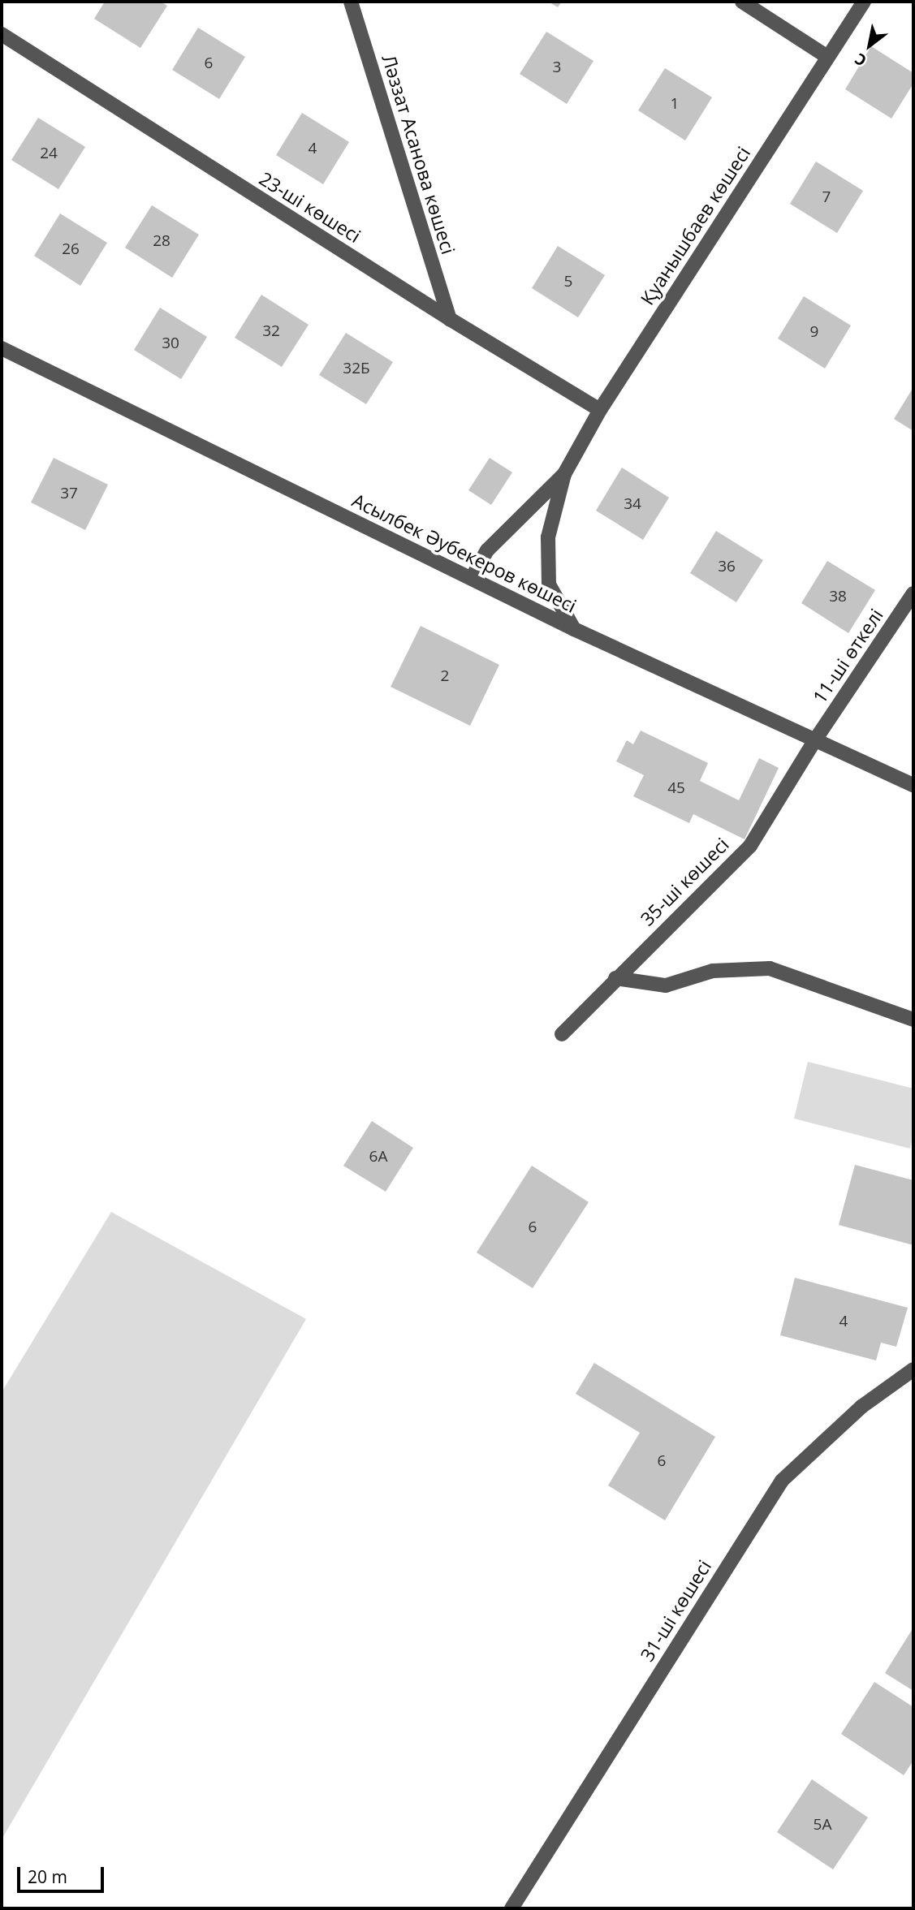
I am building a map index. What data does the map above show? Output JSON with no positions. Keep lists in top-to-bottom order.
{
  "streets": {
    "street": [
      "Ләззат Асанова көшесі",
      "23-ші көшесі",
      "Қуанышбаев көшесі",
      "Асылбек Әубекеров көшесі",
      "11-ші өткелі",
      "35-ші көшесі",
      "31-ші көшесі"
    ]
  },
  "crossings": [
    ["Ләззат Асанова көшесі", "23-ші көшесі"],
    ["23-ші көшесі", "Қуанышбаев көшесі"],
    ["Қуанышбаев көшесі", "Асылбек Әубекеров көшесі"],
    ["Асылбек Әубекеров көшесі", "11-ші өткелі"],
    ["Асылбек Әубекеров көшесі", "35-ші көшесі"],
    ["11-ші өткелі", "35-ші көшесі"]
  ],
  "house_numbers": [
    "6",
    "3",
    "1",
    "4",
    "24",
    "7",
    "28",
    "26",
    "5",
    "32",
    "9",
    "30",
    "32Б",
    "37",
    "34",
    "36",
    "38",
    "2",
    "45",
    "6А",
    "6",
    "4",
    "6",
    "5А"
  ],
  "scale_bar": "20 m",
  "north": "bottom left"
}
